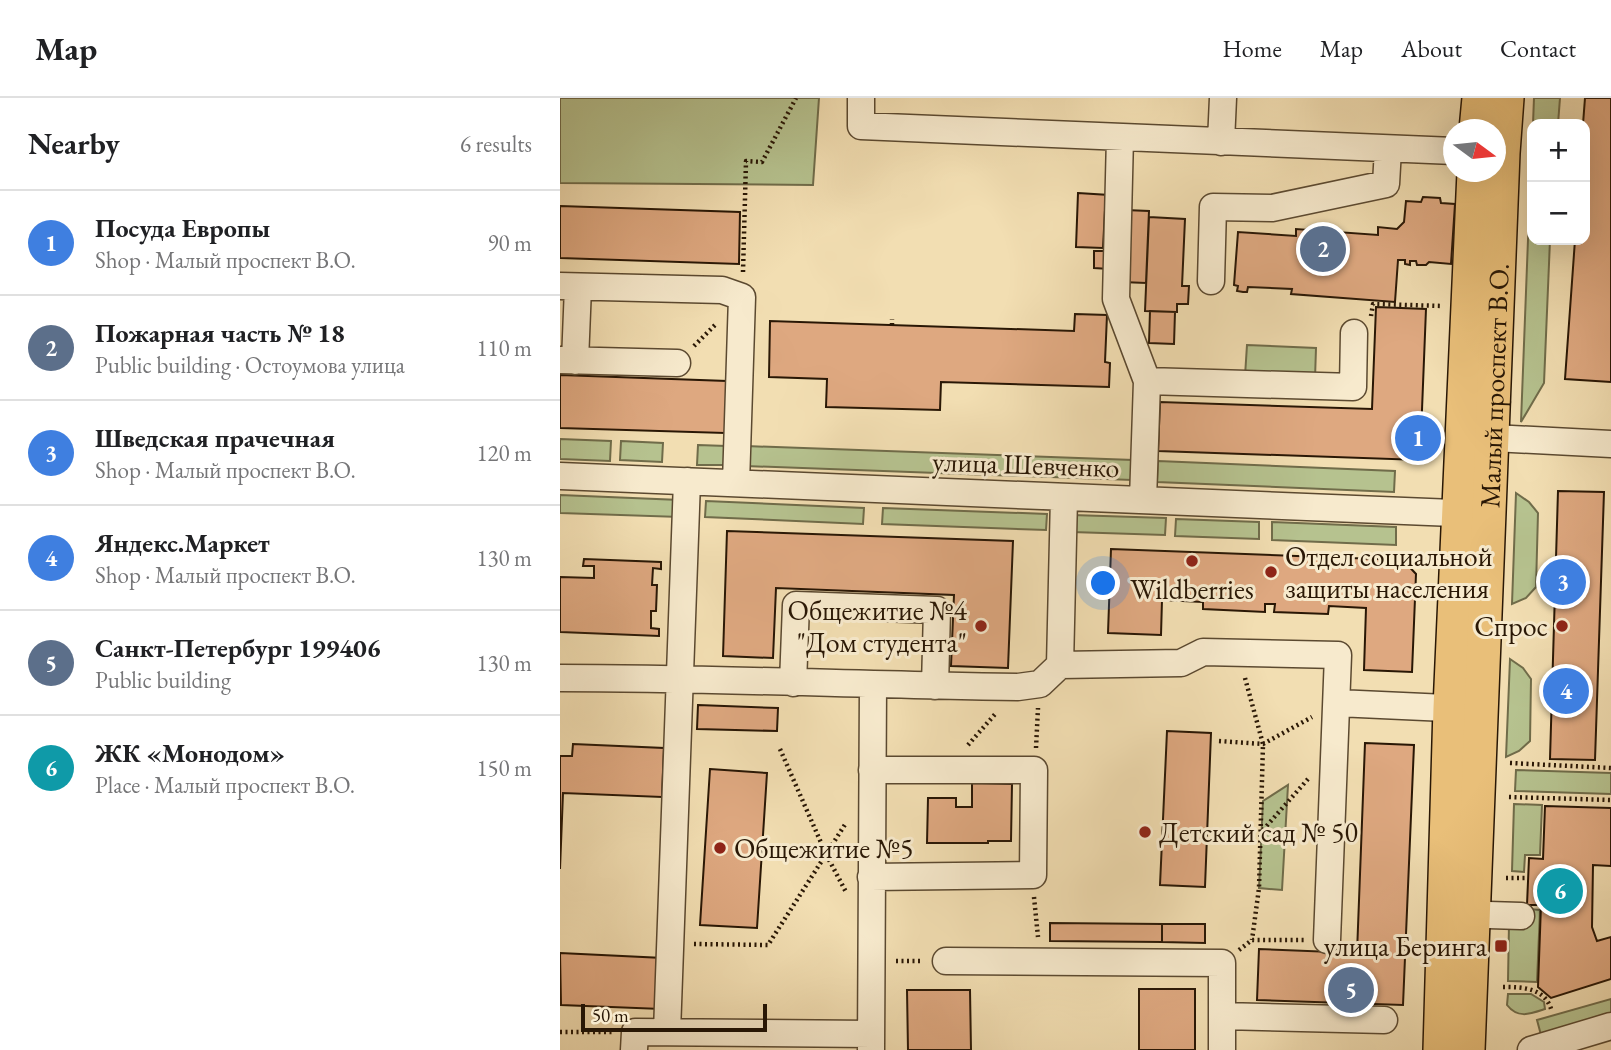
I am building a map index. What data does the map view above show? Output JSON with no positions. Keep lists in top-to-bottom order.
{
  "streets": {
    "main road": ["Малый проспект В.О."],
    "street": ["улица Шевченко"]
  },
  "crossings": [
    ["Малый проспект В.О.", "улица Шевченко"]
  ],
  "places": {
    "other": [
      "Wildberries",
      "Отдел социальной защиты населения",
      "Общежитие №4 \"Дом студента\"",
      "Спрос",
      "Детский сад № 50",
      "Общежитие №5"
    ],
    "transit": ["улица Беринга"]
  },
  "scale_bar": "50 m",
  "north": "right",
  "page": {
    "header": "Map",
    "nav": [
      "Home",
      "Map",
      "About",
      "Contact"
    ],
    "heading": ["Nearby", "6 results"],
    "map_buttons": ["+", "−"],
    "list": [
      {
        "mark": "1",
        "name": "Посуда Европы",
        "note": "Shop · Малый проспект В.О.",
        "value": "90 m"
      },
      {
        "mark": "2",
        "name": "Пожарная часть № 18",
        "note": "Public building · Остоумова улица",
        "value": "110 m"
      },
      {
        "mark": "3",
        "name": "Шведская прачечная",
        "note": "Shop · Малый проспект В.О.",
        "value": "120 m"
      },
      {
        "mark": "4",
        "name": "Яндекс.Маркет",
        "note": "Shop · Малый проспект В.О.",
        "value": "130 m"
      },
      {
        "mark": "5",
        "name": "Санкт-Петербург 199406",
        "note": "Public building",
        "value": "130 m"
      },
      {
        "mark": "6",
        "name": "ЖК «Монодом»",
        "note": "Place · Малый проспект В.О.",
        "value": "150 m"
      }
    ],
    "pins": [
      "2",
      "1",
      "3",
      "4",
      "6",
      "5"
    ],
    "scale": "50 m"
  }
}
